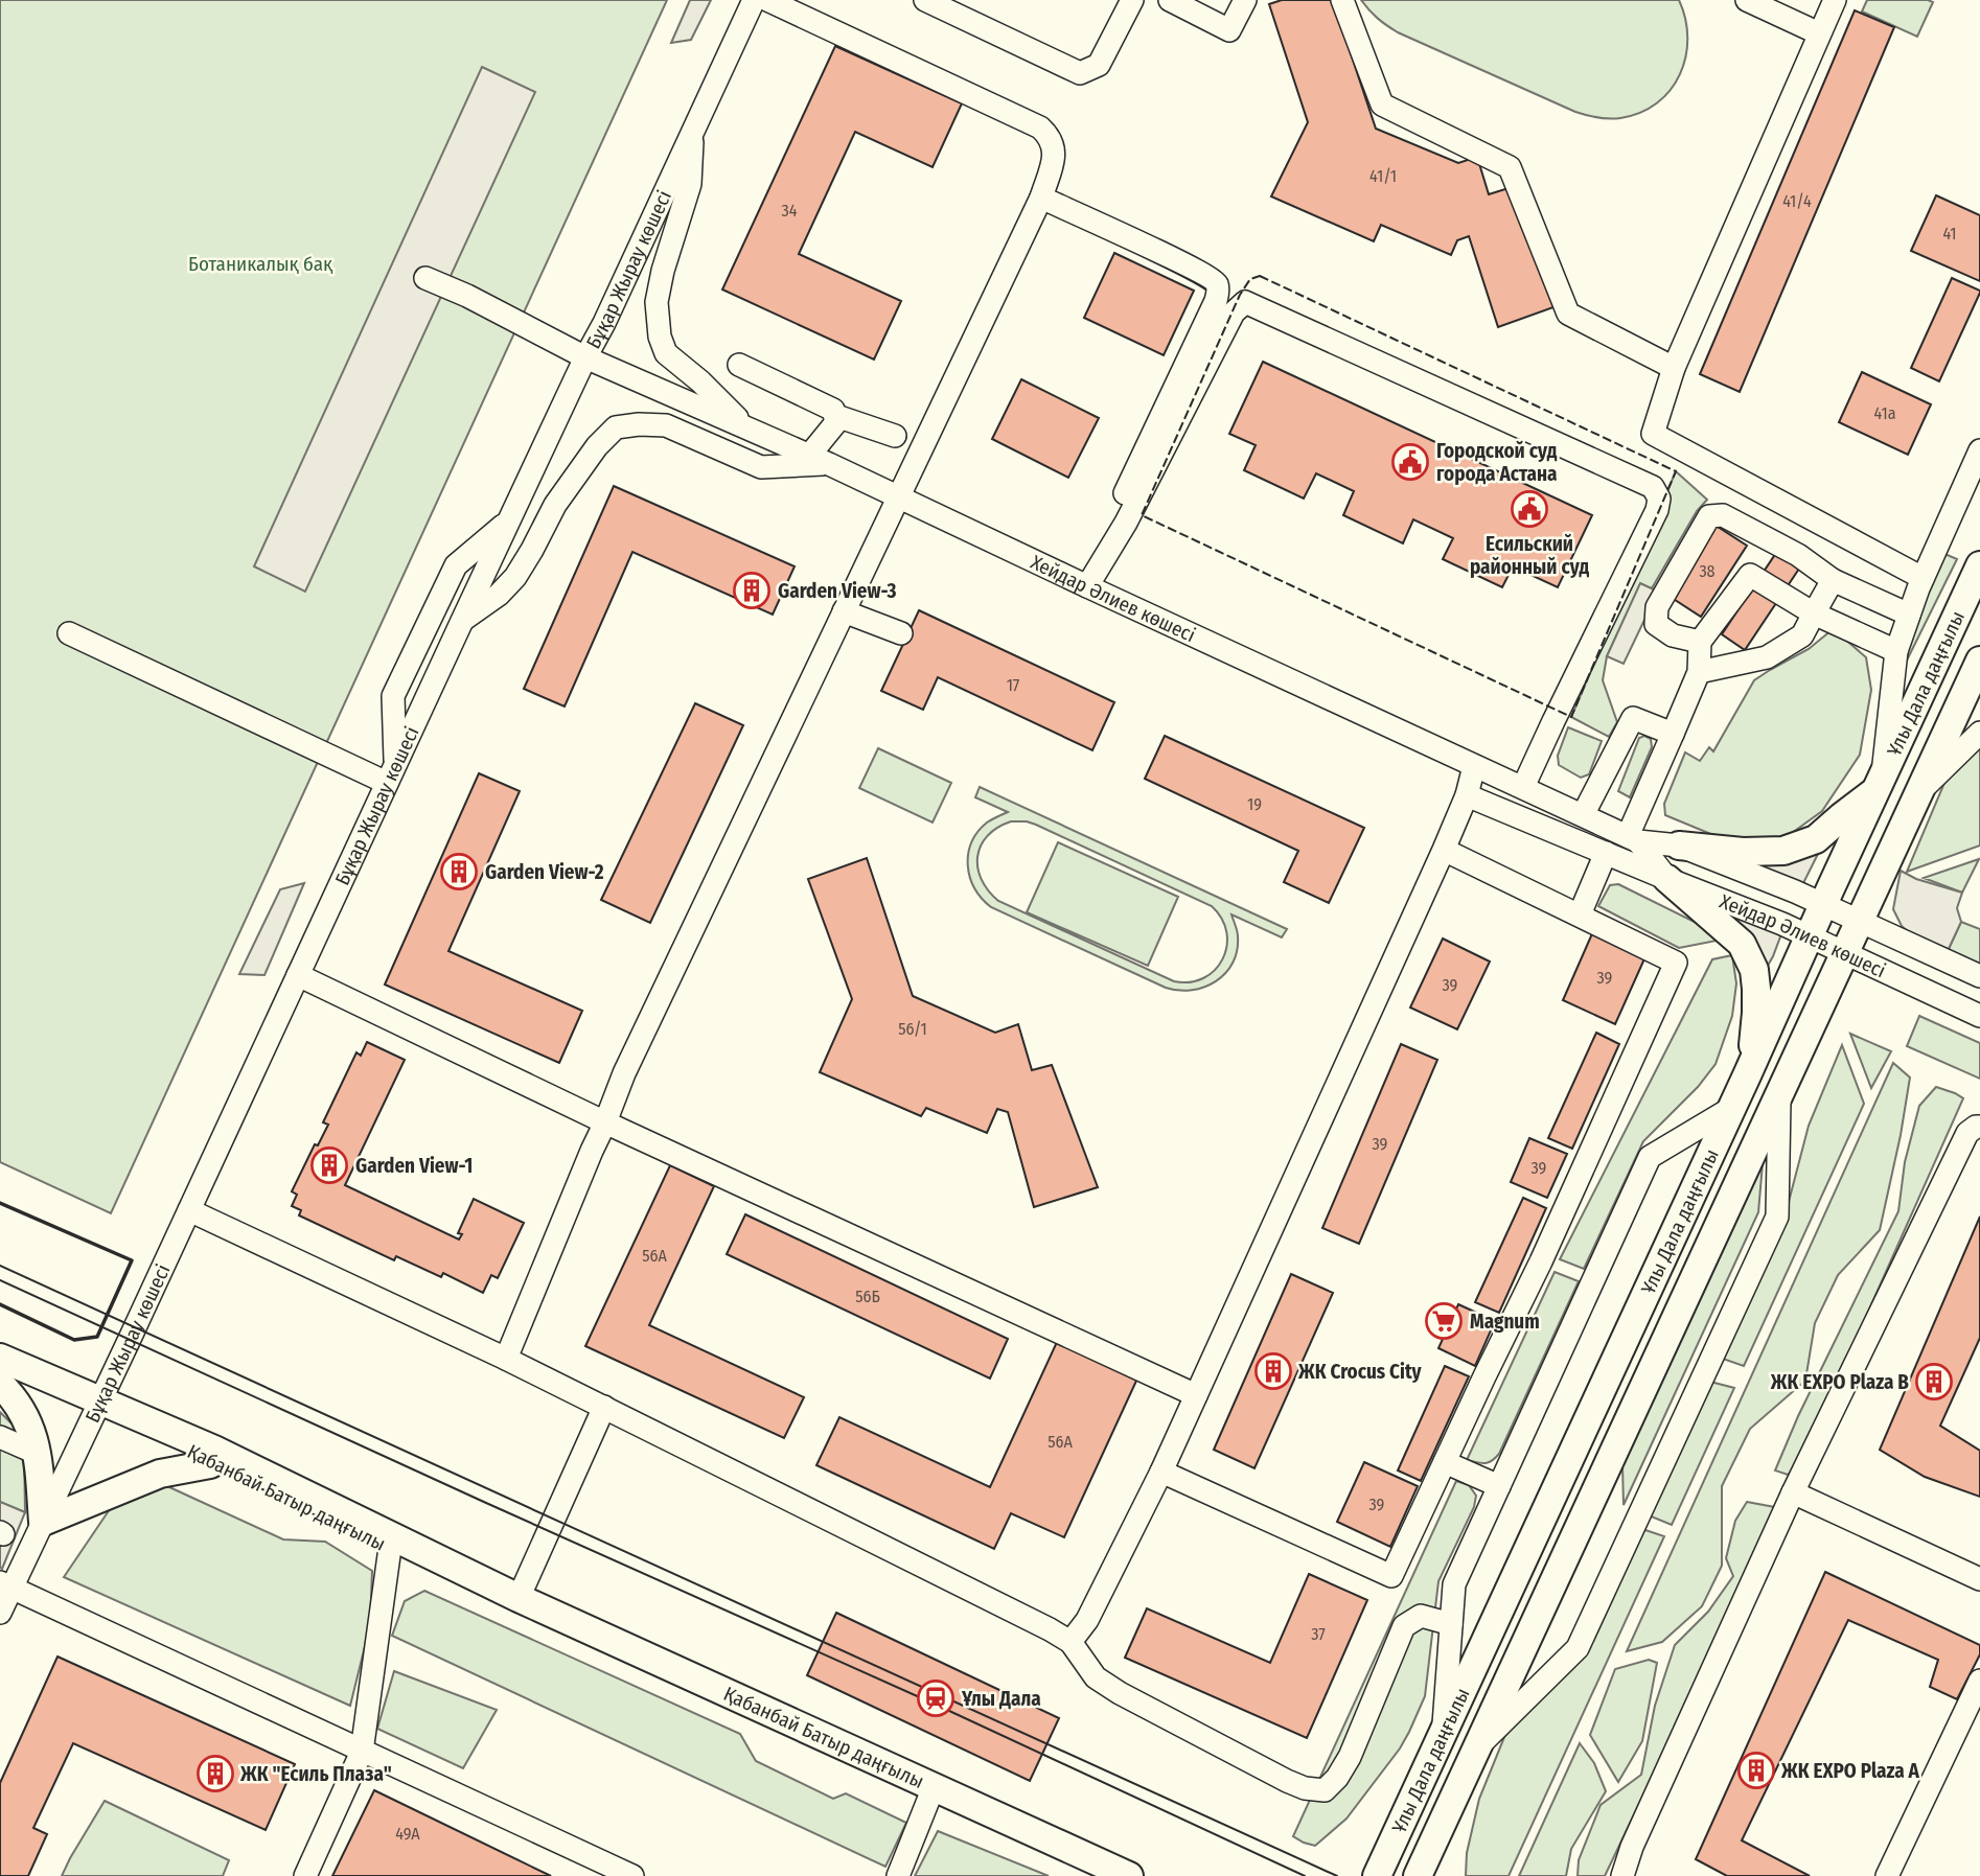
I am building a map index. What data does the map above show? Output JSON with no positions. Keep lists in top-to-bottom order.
{
  "streets": {
    "main road": ["Ұлы Дала даңғылы", "Қабанбай Батыр даңғылы"],
    "street": ["Бұқар Жырау көшесі", "Хейдар Әлиев көшесі"]
  },
  "crossings": [
    ["Бұқар Жырау көшесі", "Хейдар Әлиев көшесі"],
    ["Бұқар Жырау көшесі", "Қабанбай Батыр даңғылы"],
    ["Хейдар Әлиев көшесі", "Ұлы Дала даңғылы"]
  ],
  "parks": ["Ботаникалық бақ"],
  "places": {
    "public building": ["Городской суд города Астана", "Есильский районный суд"],
    "building": [
      "Garden View-3",
      "Garden View-2",
      "Garden View-1",
      "ЖК Crocus City",
      "ЖК EXPO Plaza B",
      "ЖК EXPO Plaza A",
      "ЖК \"Есиль Плаза\""
    ],
    "supermarket": ["Magnum"],
    "station": ["Ұлы Дала"]
  },
  "house_numbers": [
    "41/1",
    "41/4",
    "34",
    "41",
    "41а",
    "38",
    "17",
    "19",
    "39",
    "39",
    "56/1",
    "39",
    "39",
    "56А",
    "56Б",
    "56А",
    "39",
    "37",
    "49А"
  ]
}
